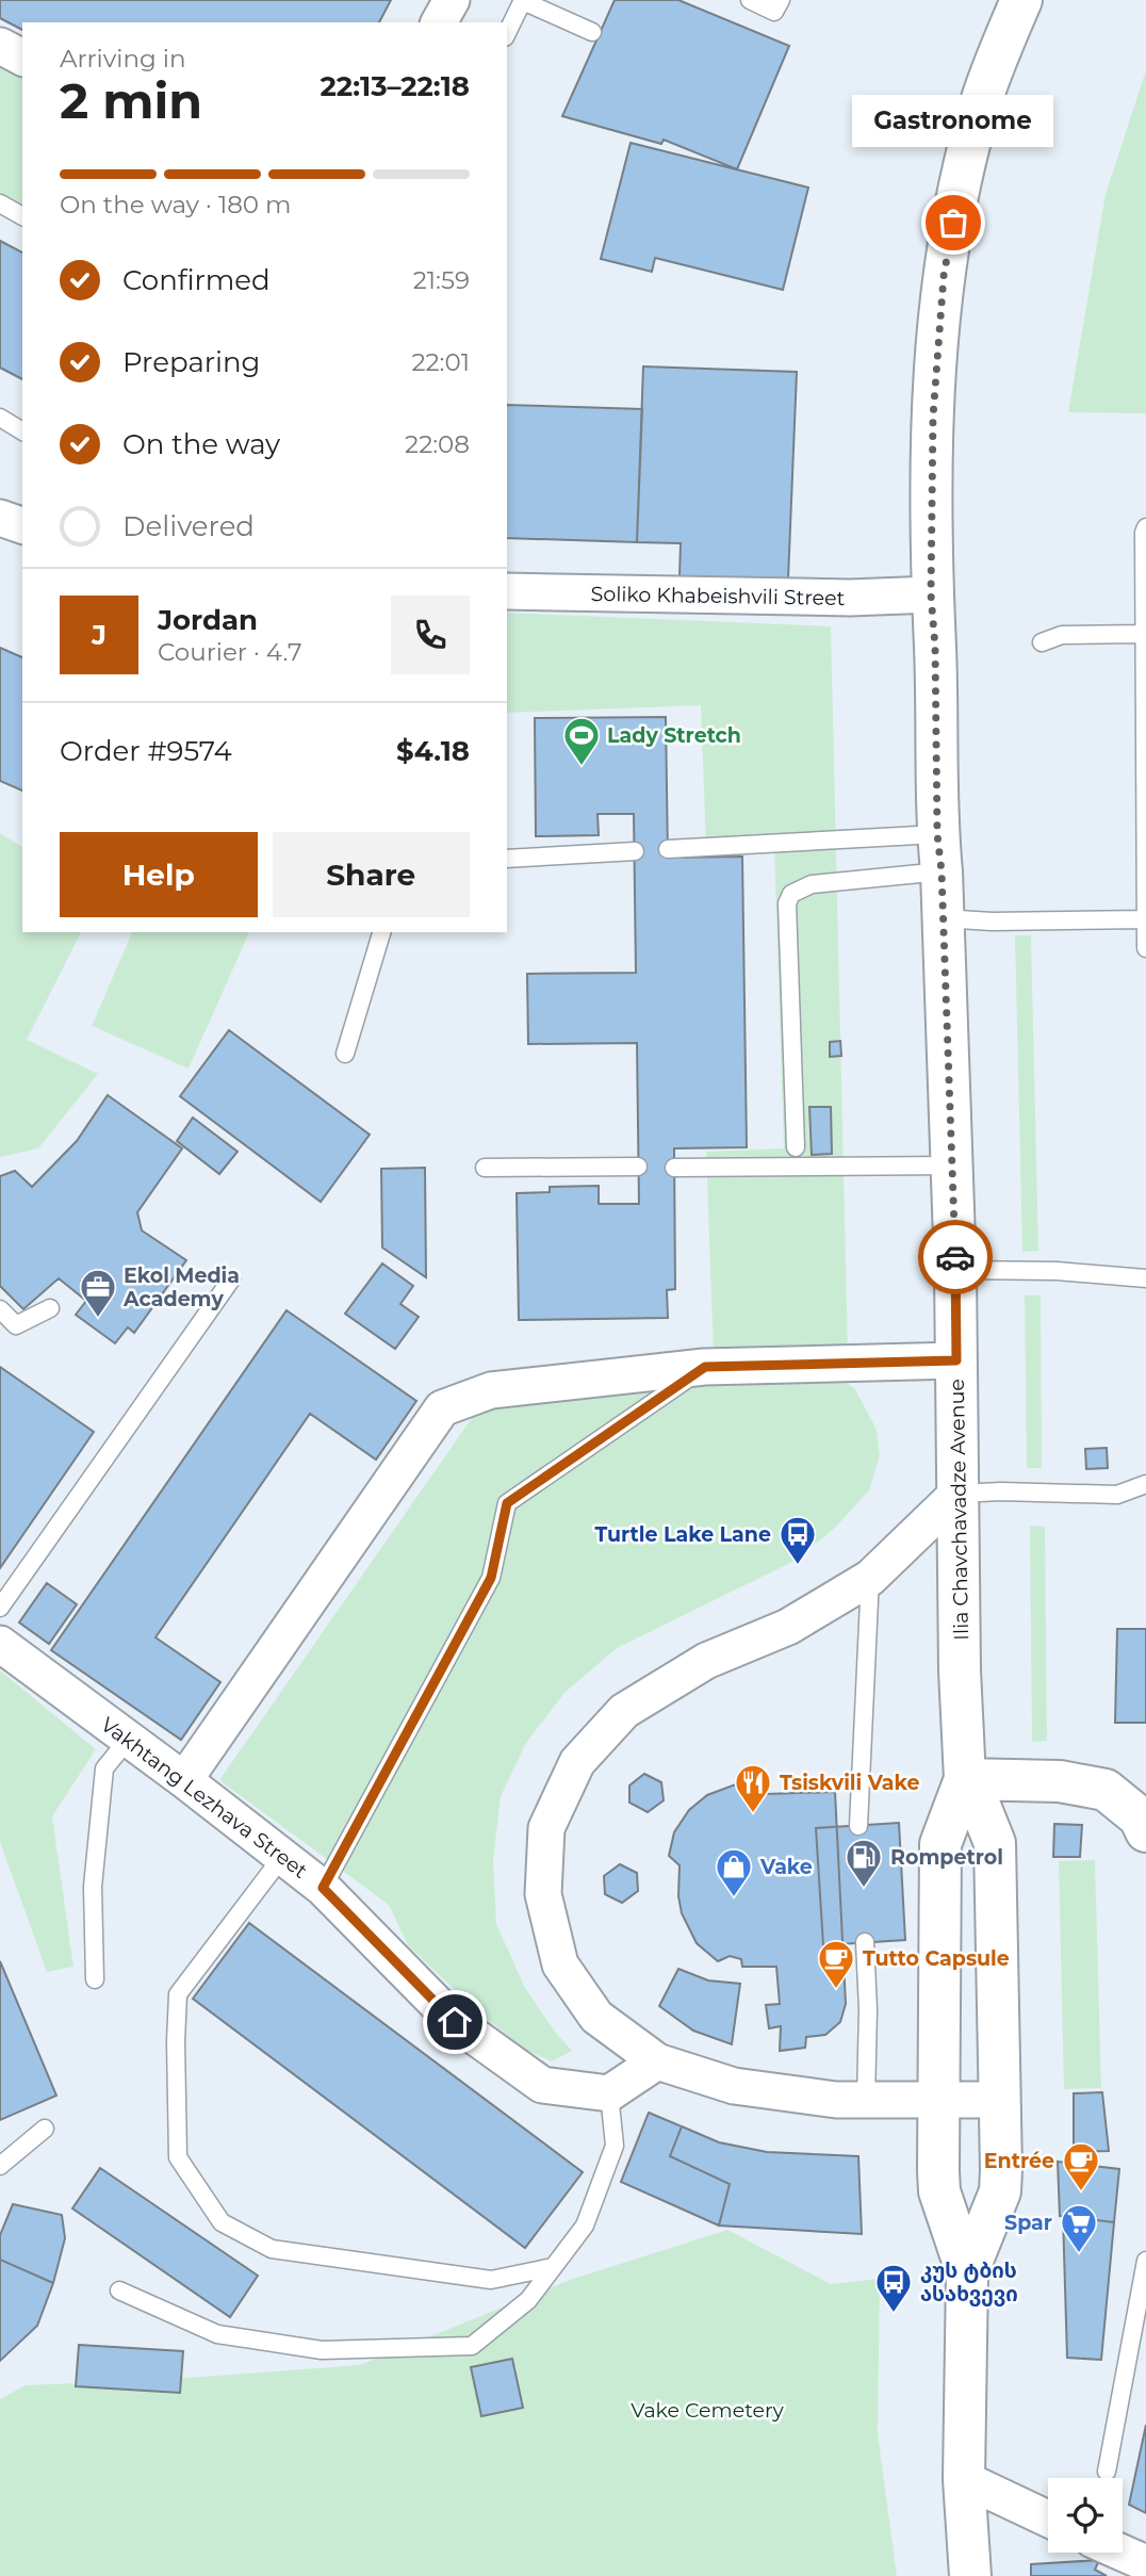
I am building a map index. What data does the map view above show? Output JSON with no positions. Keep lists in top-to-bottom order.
{
  "streets": {
    "main road": ["Ilia Chavchavadze Avenue"],
    "street": ["Soliko Khabeishvili Street", "Vakhtang Lezhava Street"]
  },
  "crossings": [
    ["Soliko Khabeishvili Street", "Ilia Chavchavadze Avenue"]
  ],
  "parks": ["Vake Cemetery"],
  "places": {
    "other": ["Gastronome"],
    "sports": ["Lady Stretch"],
    "office": ["Ekol Media Academy"],
    "bus stop": ["Turtle Lake Lane", "კუს ტბის ასახვევი"],
    "restaurant": ["Tsiskvili Vake"],
    "fuel station": ["Rompetrol"],
    "shop": ["Vake"],
    "cafe": ["Tutto Capsule", "Entrée"],
    "supermarket": ["Spar"]
  },
  "page": {
    "heading": ["2 min", "Arriving in", "22:13–22:18"],
    "panel": [
      "Jordan",
      "Courier · 4.7",
      "Order #9574",
      "$4.18"
    ],
    "bubble": "Gastronome",
    "bar": "On the way · 180 m",
    "list": [
      ["Confirmed", "21:59"],
      ["Preparing", "22:01"],
      ["On the way", "22:08"],
      "Delivered"
    ],
    "round": "J",
    "buttons": ["Help", "Share"]
  }
}
